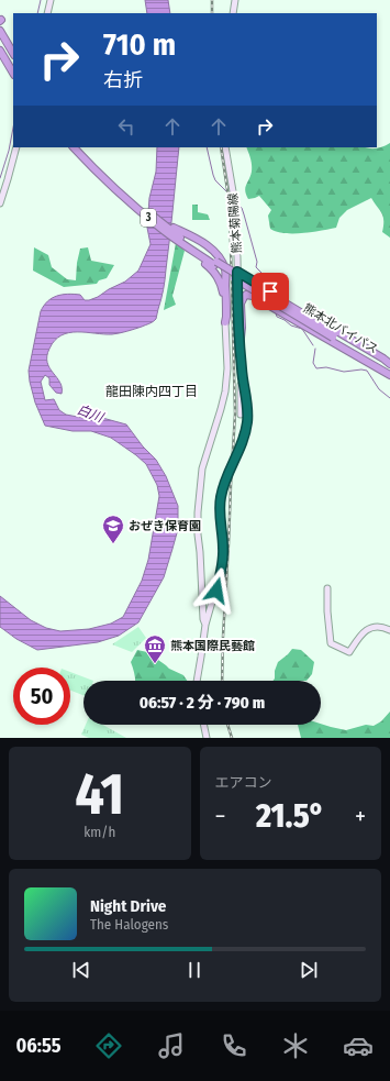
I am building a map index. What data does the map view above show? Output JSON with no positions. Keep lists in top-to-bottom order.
{
  "streets": {
    "highway": ["3", "熊本北バイパス"],
    "main road": ["熊本菊陽線"]
  },
  "crossings": [
    ["3", "熊本北バイパス"]
  ],
  "districts": ["龍田陳内四丁目"],
  "water": ["白川"],
  "places": {
    "school or university": ["おぜき保育園"],
    "museum": ["熊本国際民藝館"]
  },
  "page": {
    "turn": ["710 m", "右折"],
    "limit": "50",
    "trip": "06:57 · 2 分 · 790 m",
    "tile": [
      ["41", "km/h"],
      "エアコン"
    ],
    "heat": ["−", "21.5°", "+"],
    "song": ["Night Drive", "The Halogens"],
    "tabs": "06:55"
  }
}
